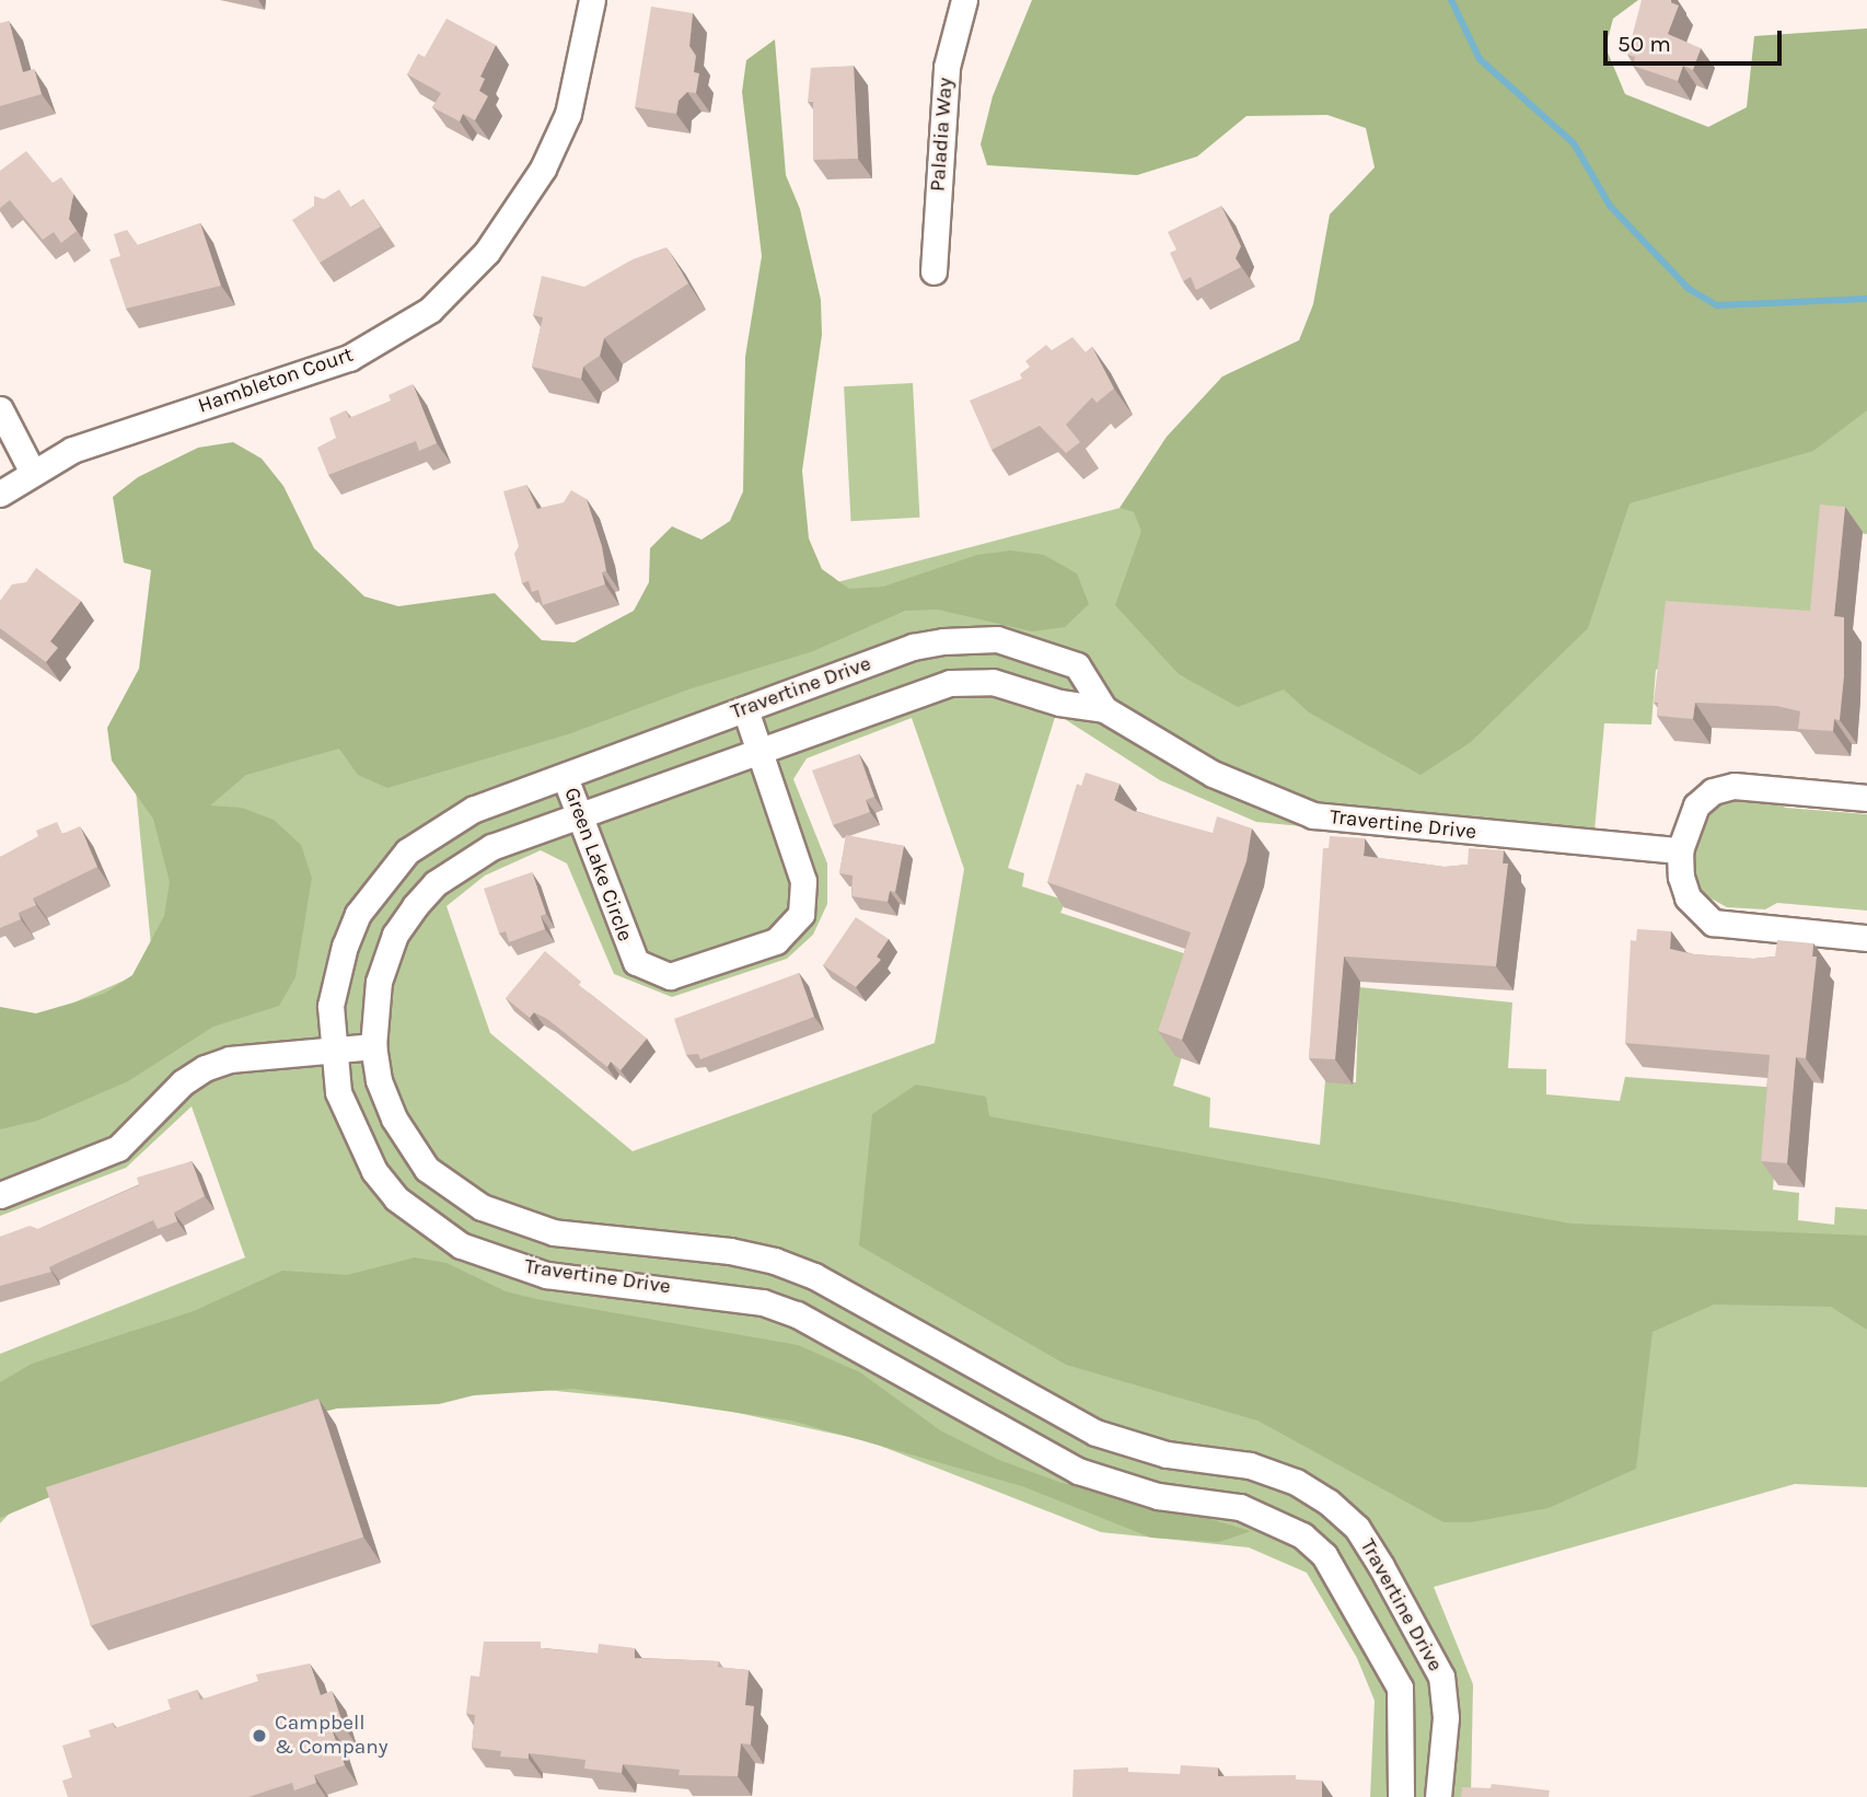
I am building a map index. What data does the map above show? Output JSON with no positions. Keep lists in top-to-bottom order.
{
  "streets": {
    "street": [
      "Paladia Way",
      "Hambleton Court",
      "Travertine Drive",
      "Green Lake Circle"
    ]
  },
  "crossings": [
    ["Travertine Drive", "Green Lake Circle"]
  ],
  "places": ["Campbell & Company"],
  "scale_bar": "50 m"
}
